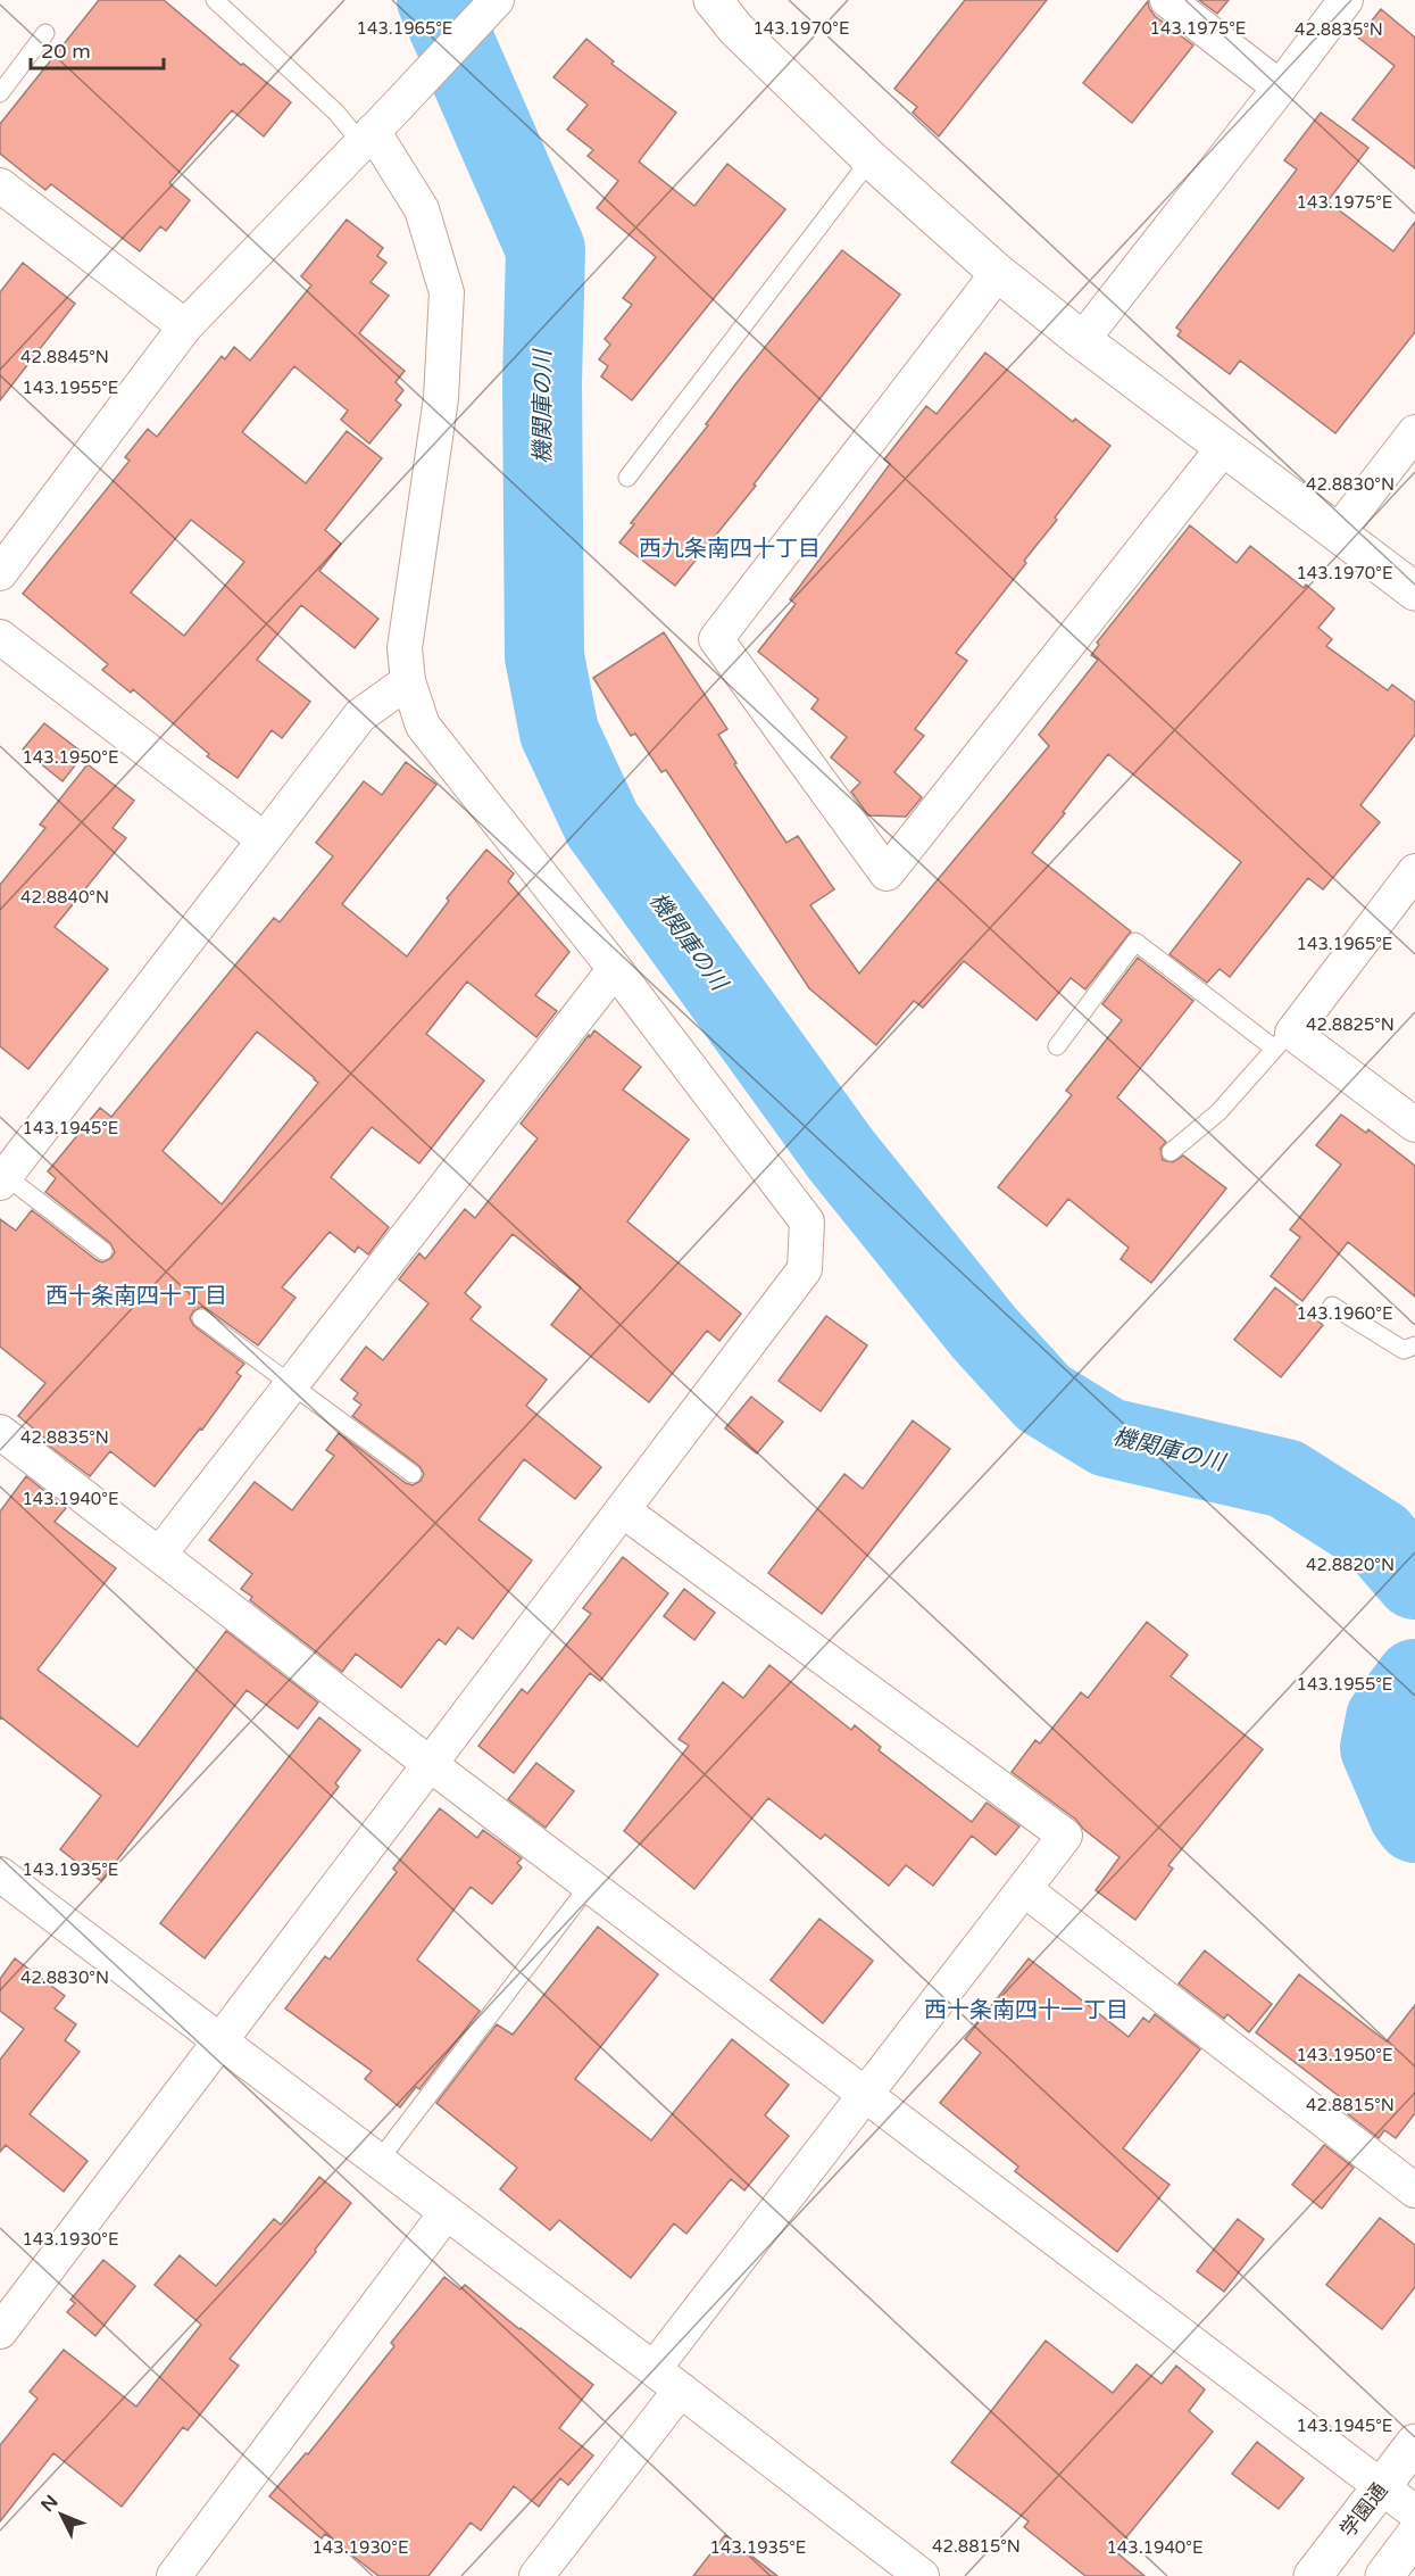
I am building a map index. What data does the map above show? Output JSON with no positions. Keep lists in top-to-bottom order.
{
  "streets": {
    "street": ["学園通"]
  },
  "districts": ["西九条南四十丁目", "西十条南四十丁目", "西十条南四十一丁目"],
  "water": ["機関庫の川"],
  "scale_bar": "20 m",
  "north": "top left",
  "coordinates": [
    "143.1965°E",
    "143.1970°E",
    "143.1975°E",
    "42.8835°N",
    "42.8845°N",
    "143.1955°E",
    "42.8830°N",
    "143.1950°E",
    "42.8840°N",
    "42.8825°N",
    "143.1945°E",
    "143.1960°E",
    "143.1940°E",
    "42.8820°N",
    "143.1935°E",
    "42.8815°N",
    "143.1930°E"
  ]
}
